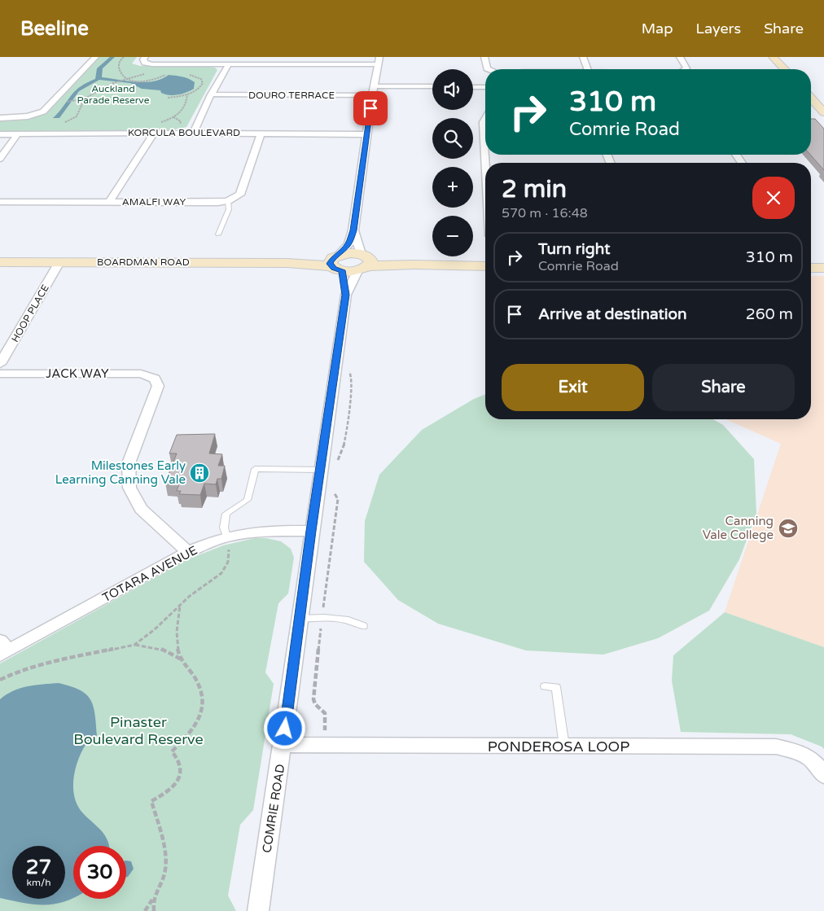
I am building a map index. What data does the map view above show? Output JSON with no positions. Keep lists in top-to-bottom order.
{
  "streets": {
    "street": [
      "DOURO TERRACE",
      "KORCULA BOULEVARD",
      "AMALFI WAY",
      "BOARDMAN ROAD",
      "HOOP PLACE",
      "JACK WAY",
      "TOTARA AVENUE",
      "PONDEROSA LOOP",
      "COMRIE ROAD"
    ]
  },
  "crossings": [
    ["BOARDMAN ROAD", "HOOP PLACE"],
    ["BOARDMAN ROAD", "COMRIE ROAD"],
    ["JACK WAY", "TOTARA AVENUE"],
    ["TOTARA AVENUE", "COMRIE ROAD"],
    ["PONDEROSA LOOP", "COMRIE ROAD"]
  ],
  "parks": ["Auckland Parade Reserve", "Pinaster Boulevard Reserve"],
  "places": {
    "building": ["Milestones Early Learning Canning Vale"],
    "school or university": ["Canning Vale College"]
  },
  "page": {
    "header": "Beeline",
    "nav": ["Map", "Layers", "Share"],
    "map_buttons": ["+", "−"],
    "turn": ["310 m", "Comrie Road"],
    "heading": ["2 min", "570 m · 16:48"],
    "list": [
      {
        "name": "Turn right",
        "note": "Comrie Road",
        "value": "310 m"
      },
      {
        "name": "Arrive at destination",
        "value": "260 m"
      }
    ],
    "buttons": ["Exit", "Share"],
    "speed": "27 km/h",
    "limit": "30"
  }
}
